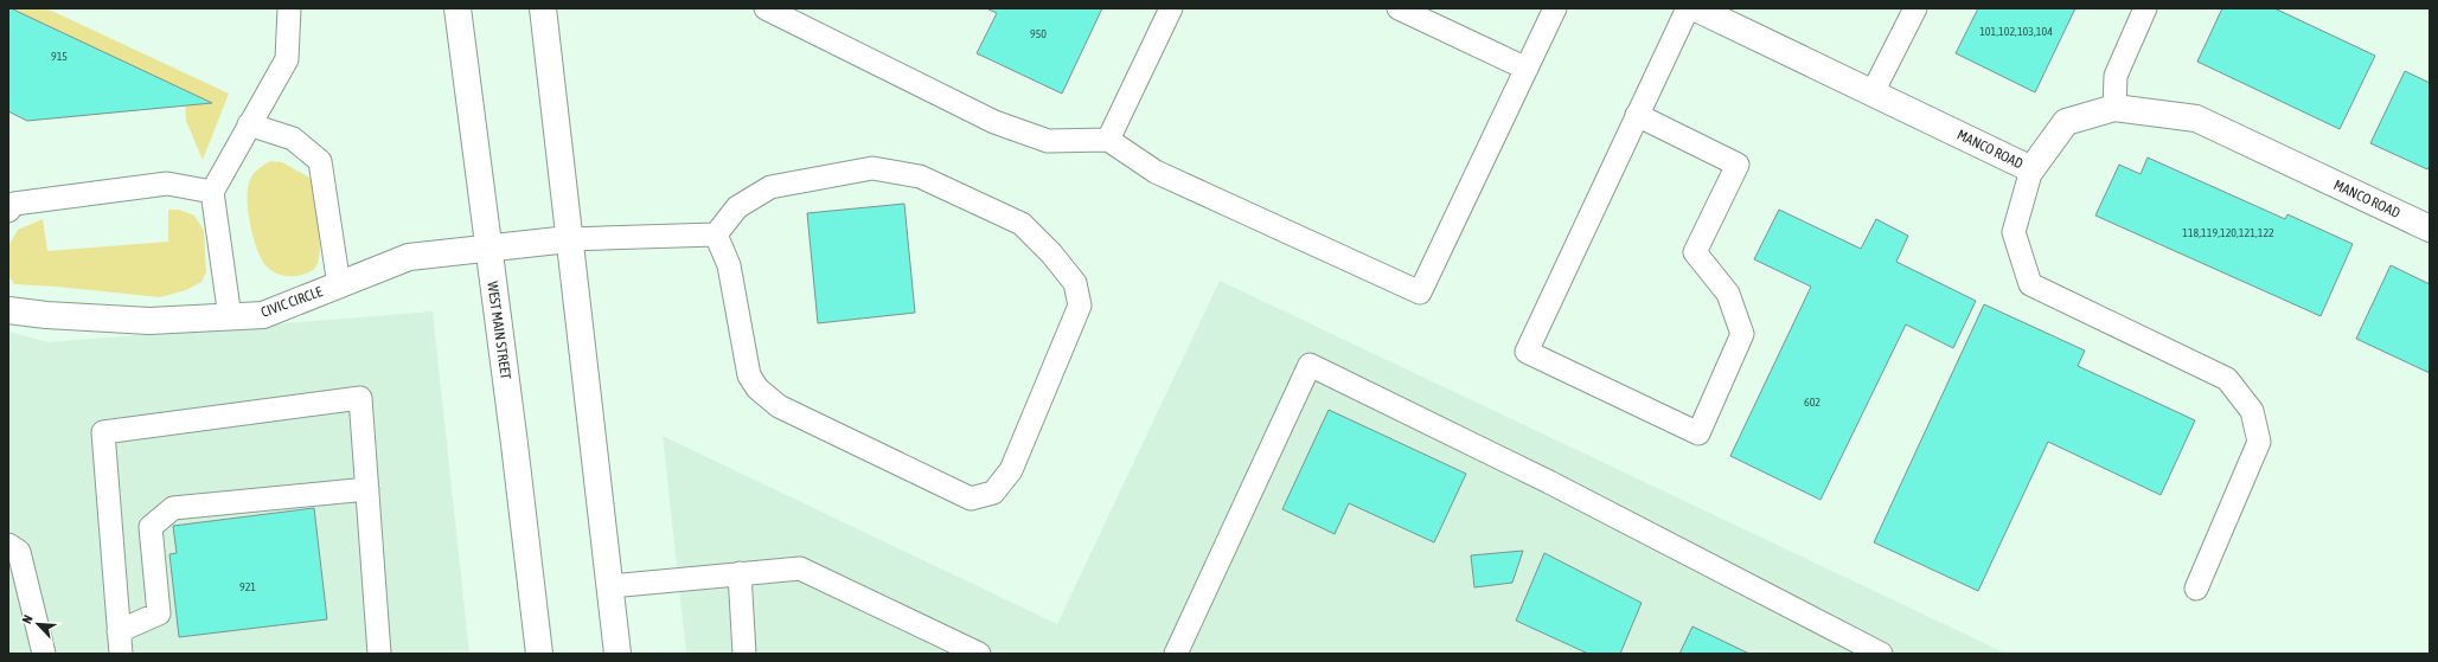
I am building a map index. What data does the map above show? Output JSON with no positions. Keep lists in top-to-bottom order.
{
  "streets": {
    "street": ["MANCO ROAD", "CIVIC CIRCLE", "WEST MAIN STREET"]
  },
  "crossings": [
    ["CIVIC CIRCLE", "WEST MAIN STREET"]
  ],
  "house_numbers": [
    "101,102,103,104",
    "950",
    "915",
    "118,119,120,121,122",
    "602",
    "921"
  ],
  "north": "top left"
}
